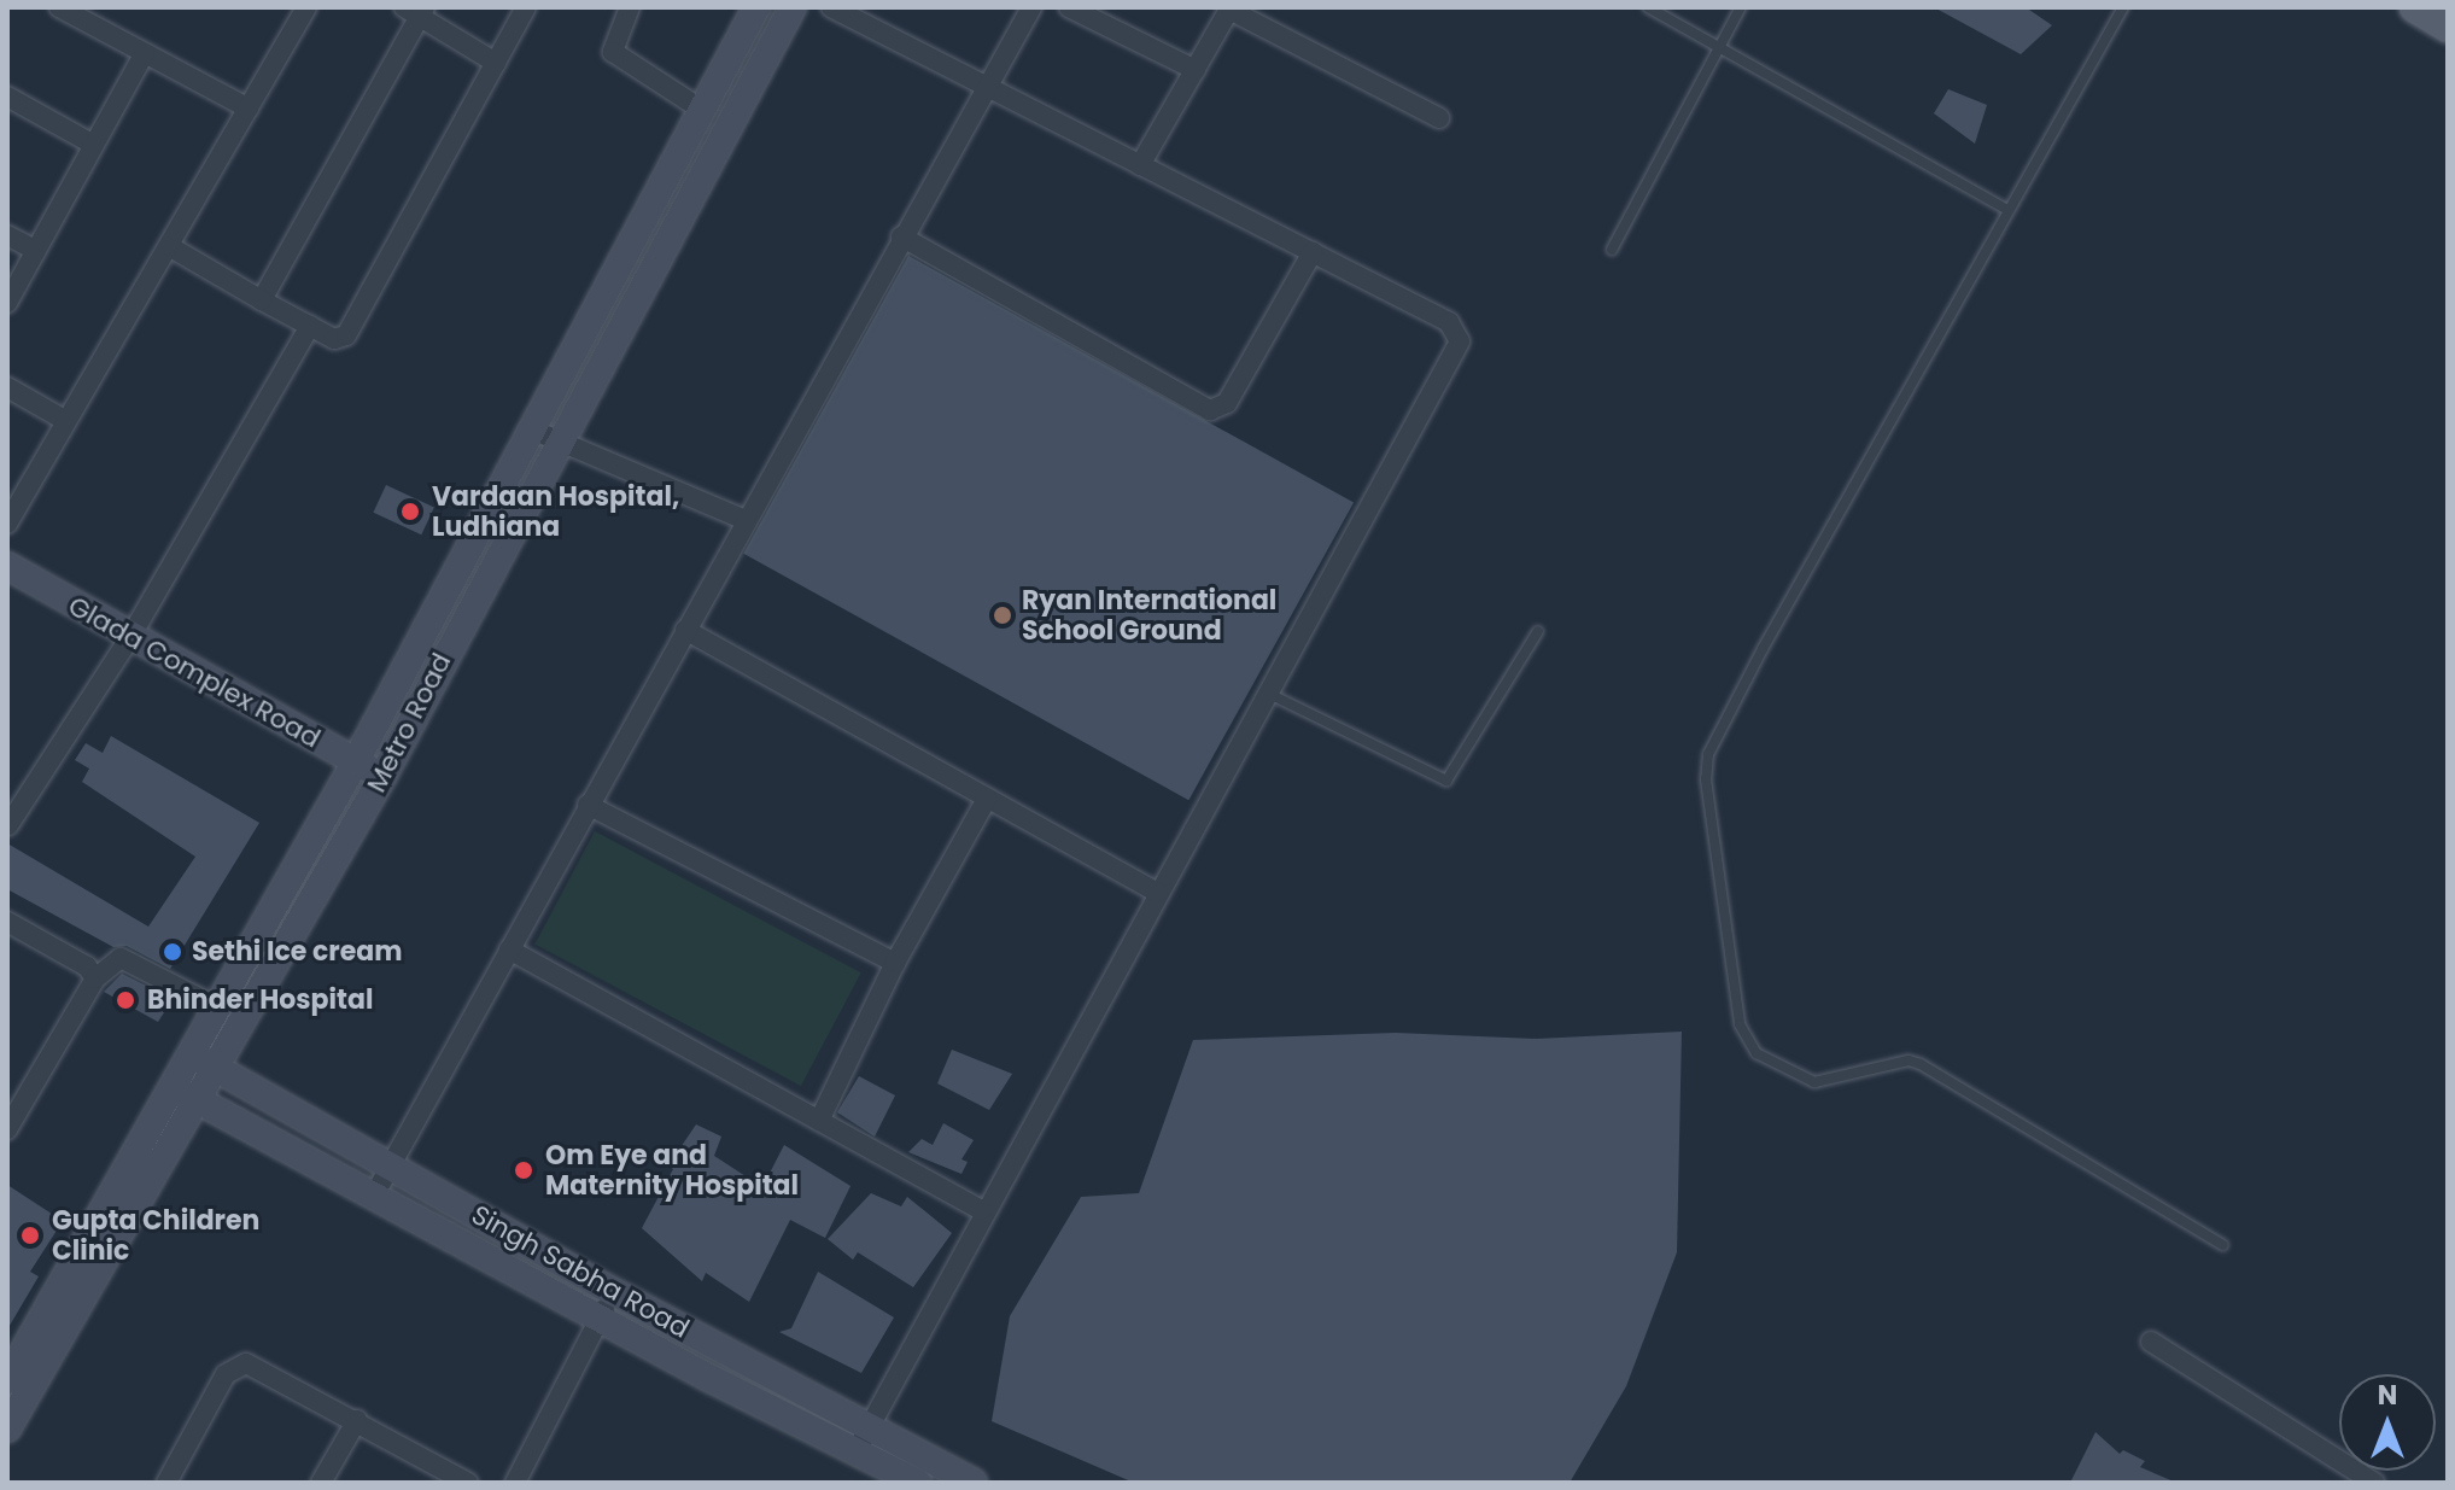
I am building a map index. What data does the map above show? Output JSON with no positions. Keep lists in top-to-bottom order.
{
  "streets": {
    "street": ["Glada Complex Road", "Metro Road", "Singh Sabha Road"]
  },
  "crossings": [
    ["Glada Complex Road", "Metro Road"],
    ["Metro Road", "Singh Sabha Road"]
  ],
  "places": [
    "Vardaan Hospital, Ludhiana",
    "Ryan International School Ground",
    "Sethi Ice cream",
    "Bhinder Hospital",
    "Om Eye and Maternity Hospital",
    "Gupta Children Clinic"
  ],
  "north": "top"
}
